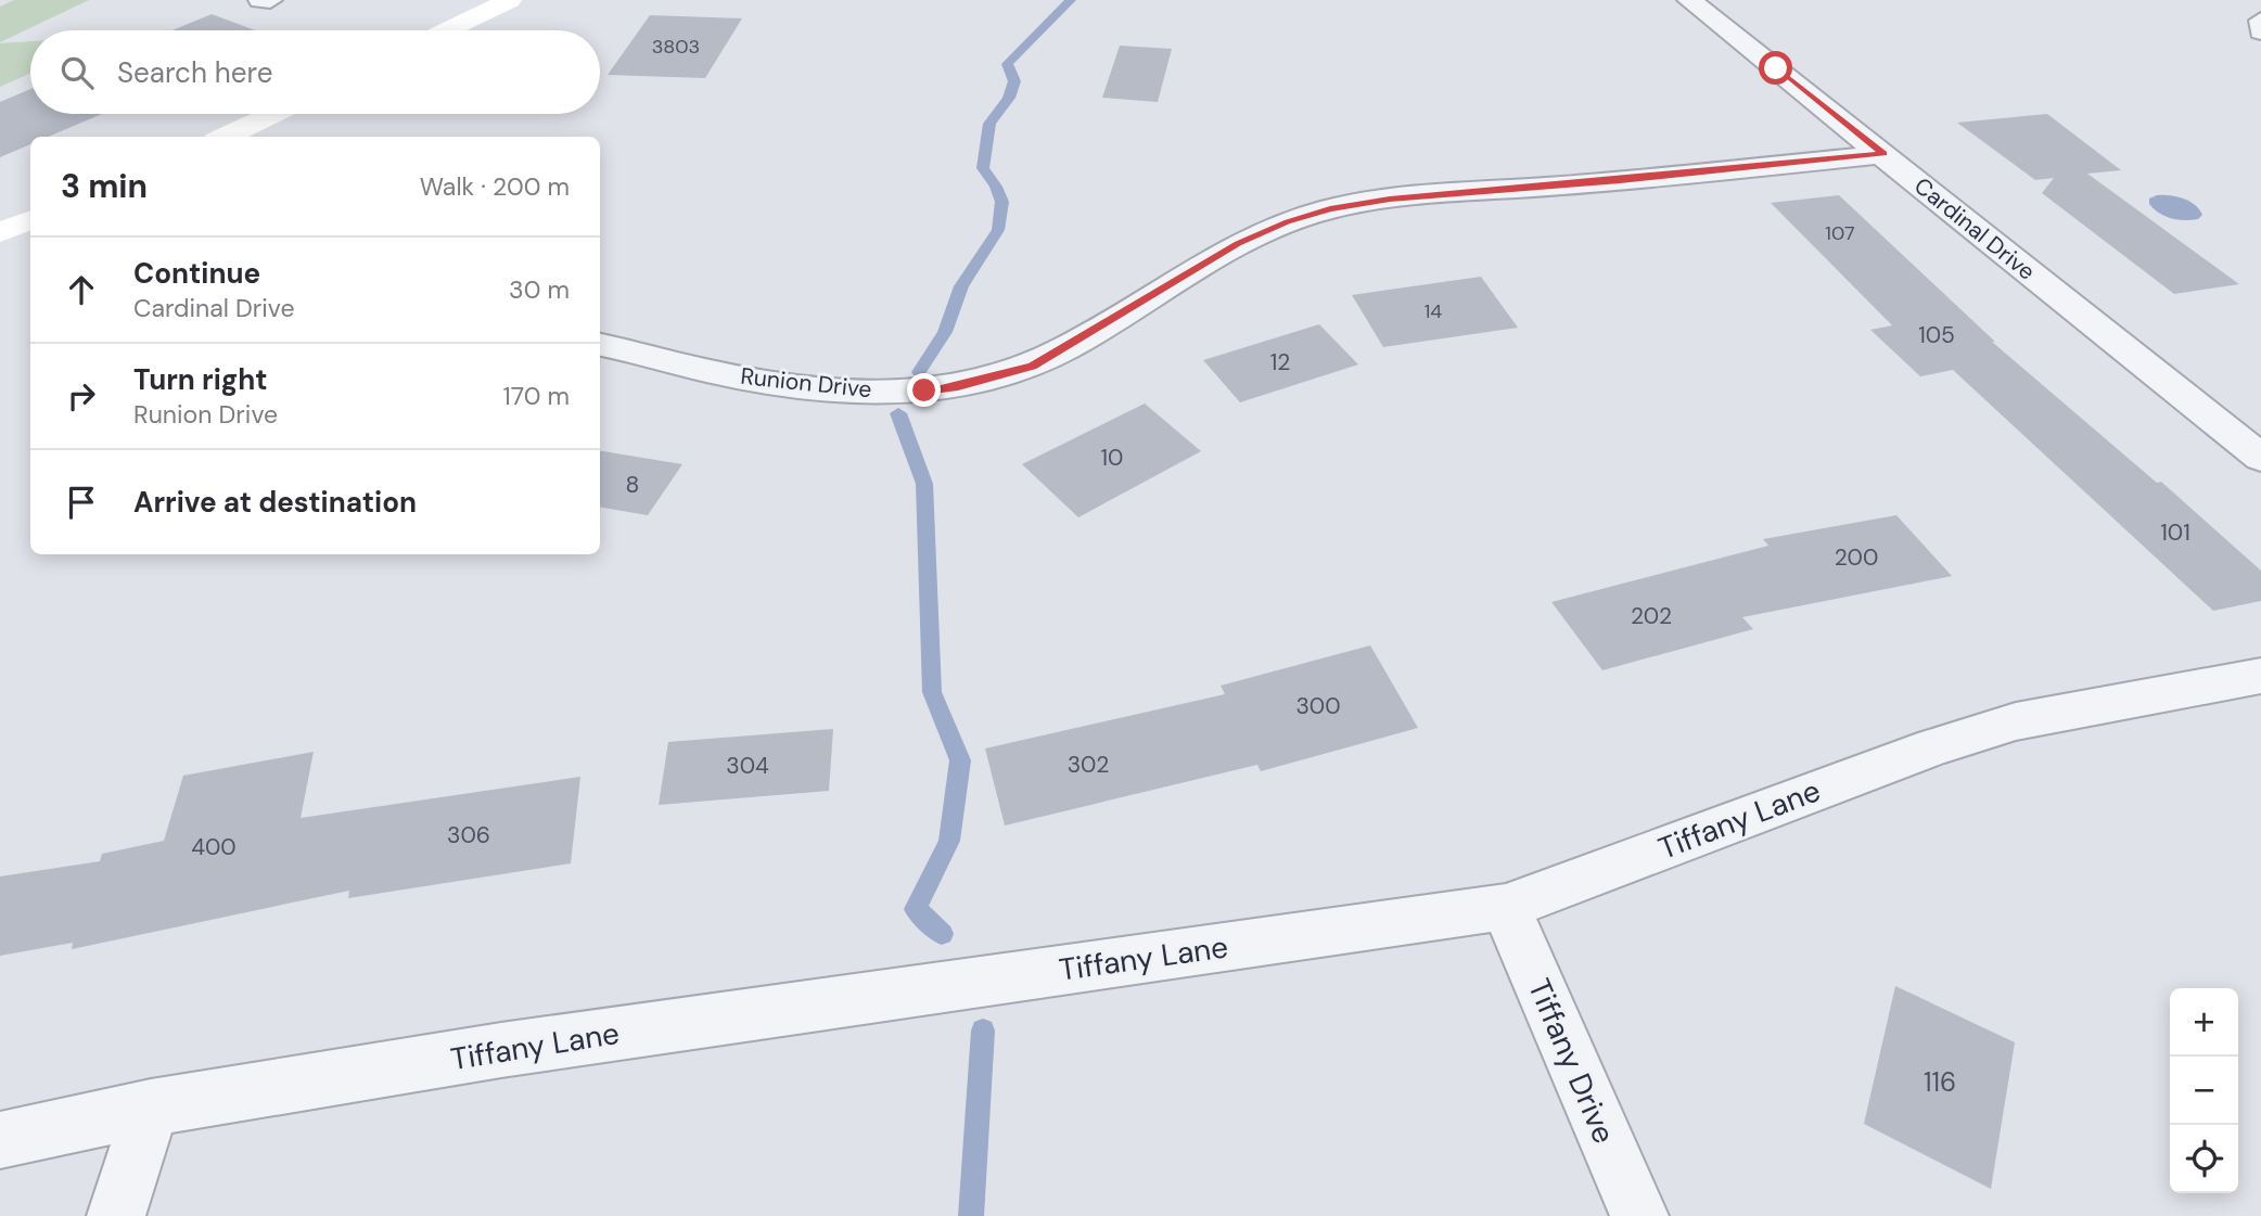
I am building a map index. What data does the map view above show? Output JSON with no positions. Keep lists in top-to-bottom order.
{
  "streets": {
    "street": [
      "Cardinal Drive",
      "Runion Drive",
      "Tiffany Lane",
      "Tiffany Drive"
    ]
  },
  "crossings": [
    ["Cardinal Drive", "Runion Drive"],
    ["Tiffany Lane", "Tiffany Drive"]
  ],
  "house_numbers": [
    "3803",
    "107",
    "14",
    "105",
    "12",
    "10",
    "8",
    "101",
    "200",
    "202",
    "300",
    "302",
    "304",
    "306",
    "400",
    "116"
  ],
  "page": {
    "search": "Search here",
    "heading": ["3 min", "Walk · 200 m"],
    "list": [
      ["Continue", "Cardinal Drive", "30 m"],
      ["Turn right", "Runion Drive", "170 m"],
      "Arrive at destination"
    ],
    "map_buttons": ["+", "−"]
  }
}
